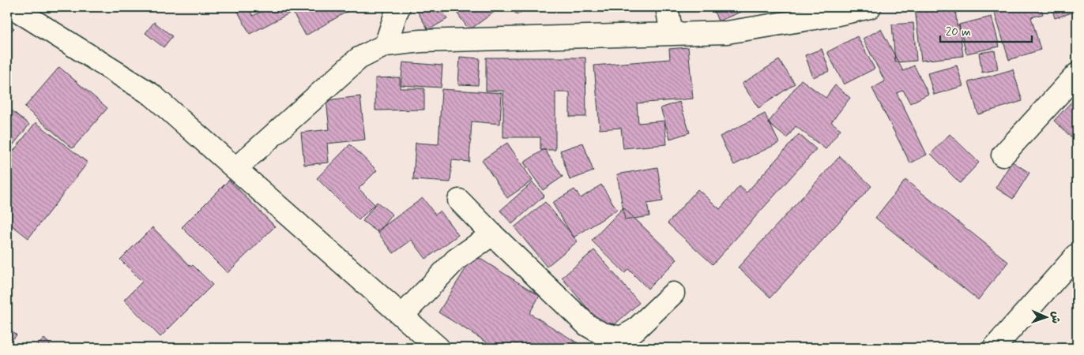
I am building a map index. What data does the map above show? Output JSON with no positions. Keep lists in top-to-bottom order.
{
  "scale_bar": "20 m",
  "north": "right"
}
